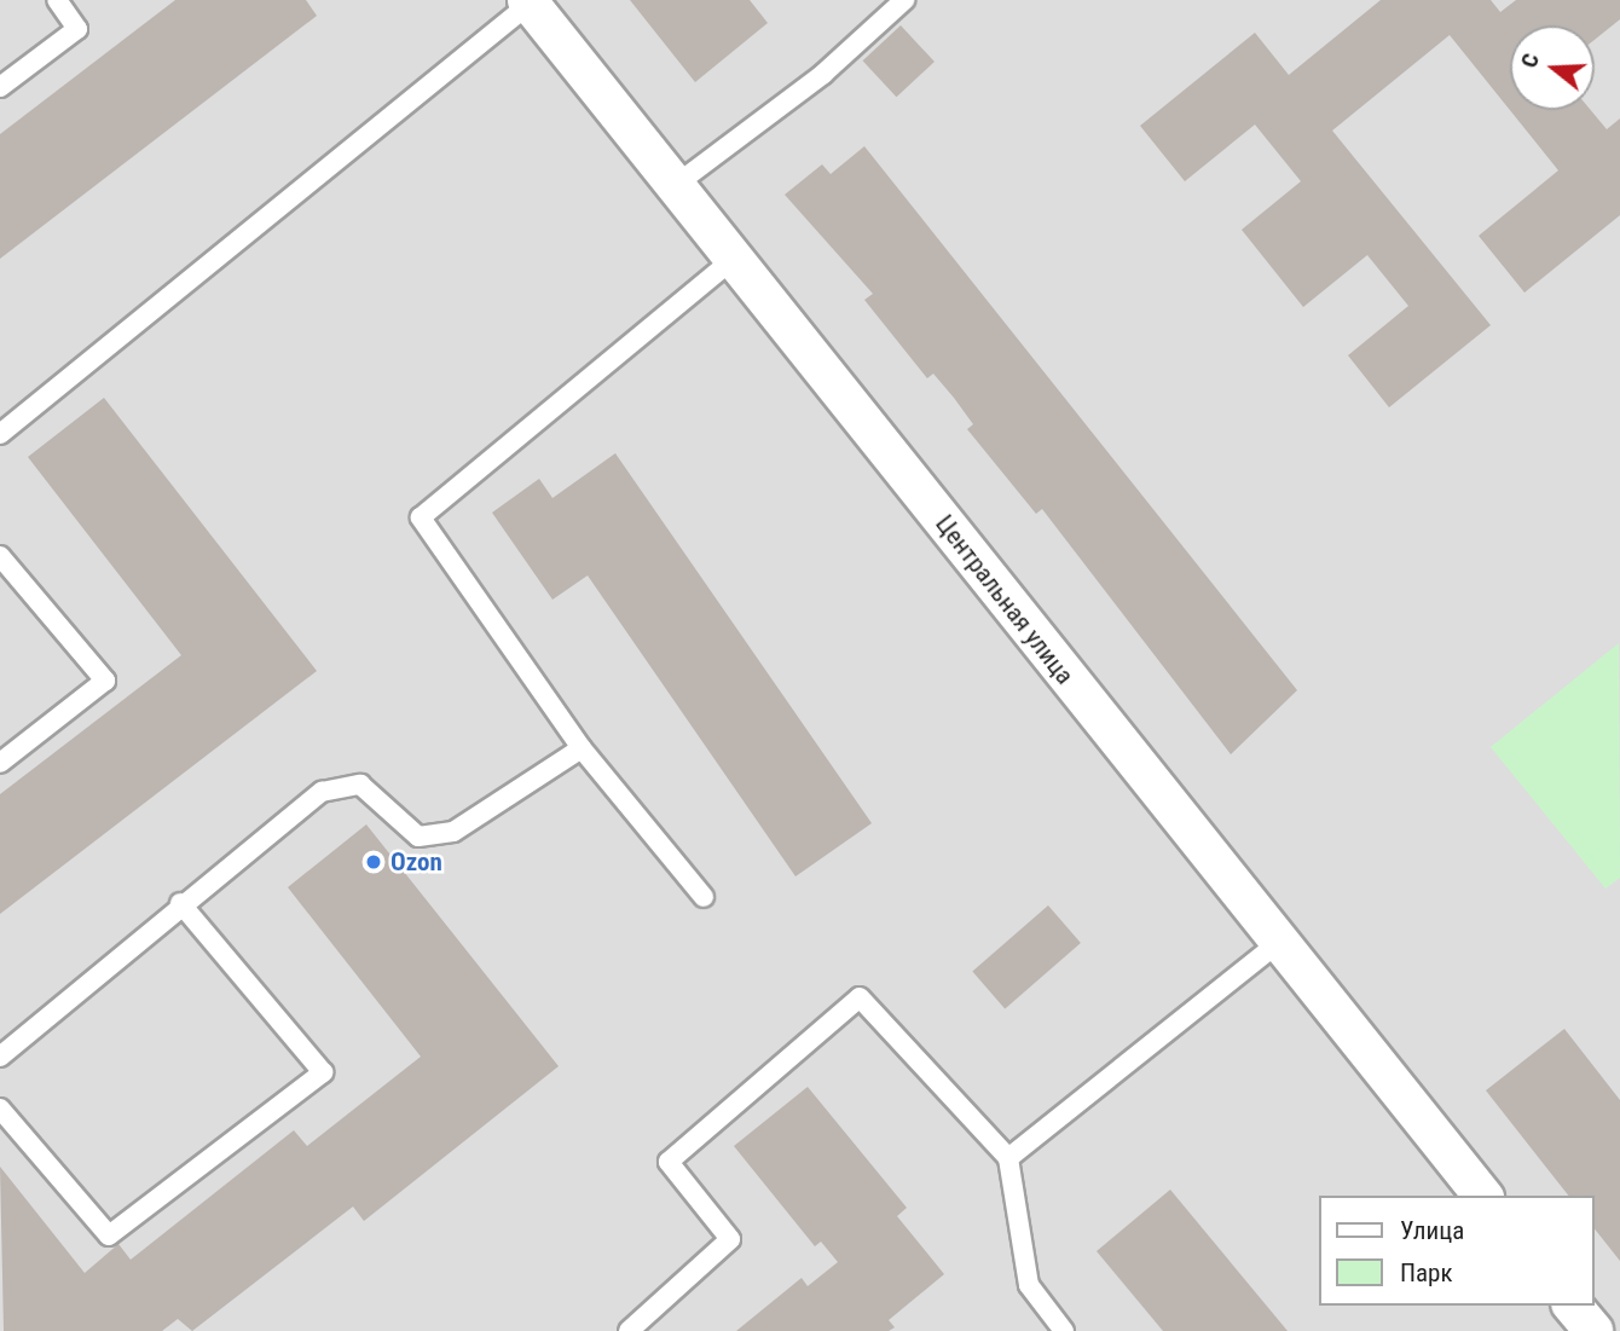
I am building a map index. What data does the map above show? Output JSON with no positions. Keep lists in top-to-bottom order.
{
  "streets": {
    "street": ["Центральная улица"]
  },
  "places": ["Ozon"],
  "legend": ["Улица", "Парк"],
  "north": "left"
}
